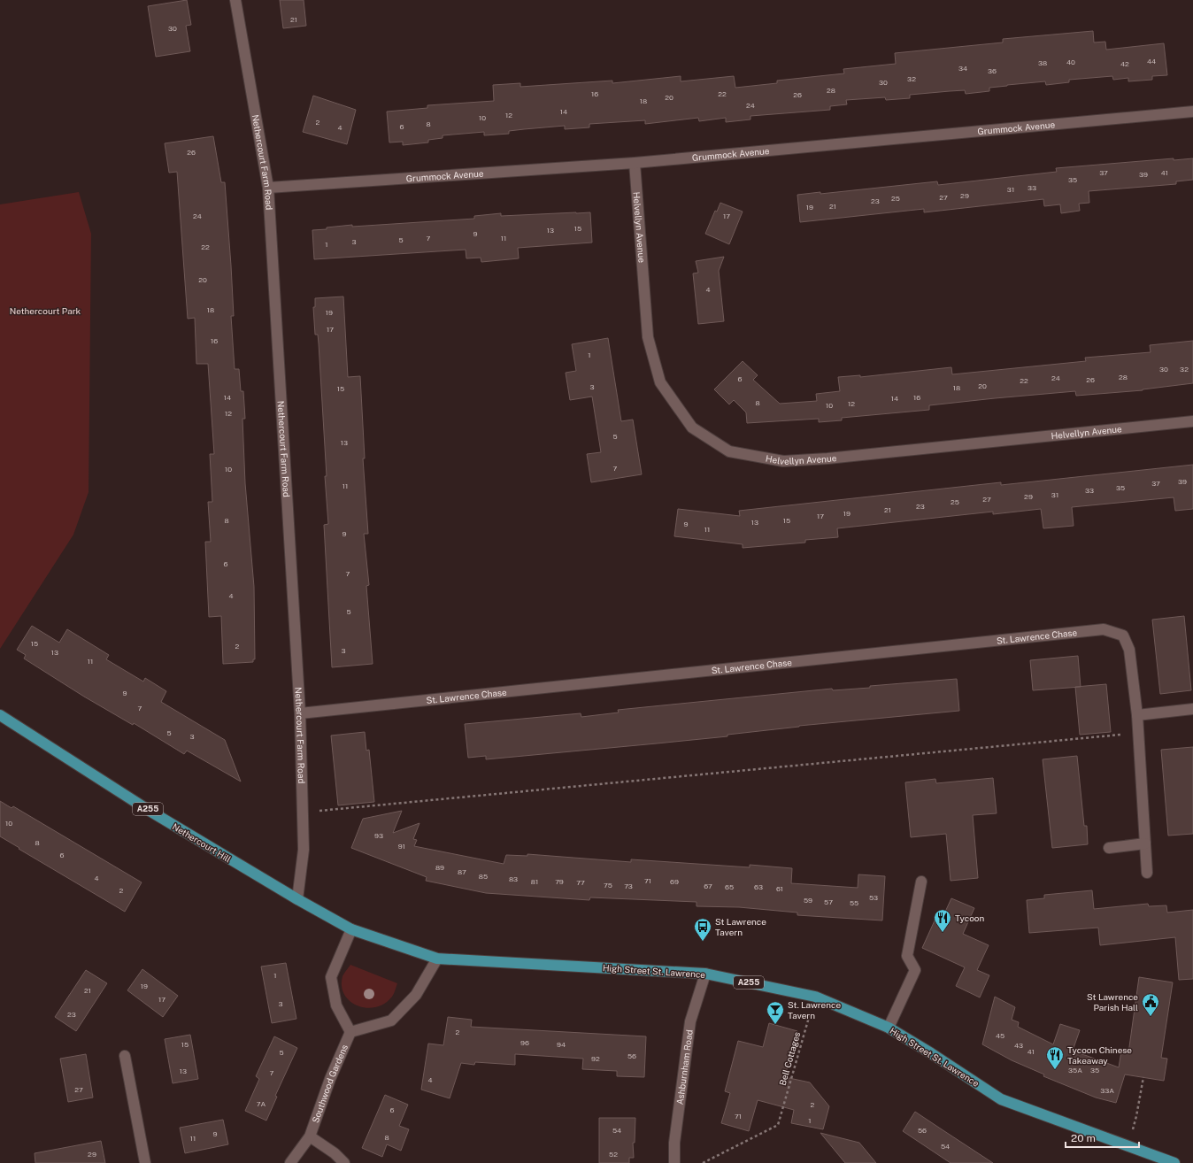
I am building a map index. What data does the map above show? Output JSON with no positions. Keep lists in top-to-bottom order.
{
  "streets": {
    "main road": ["A255", "Nethercourt Hill", "High Street St. Lawrence"],
    "street": [
      "Grummock Avenue",
      "Nethercourt Farm Road",
      "Helvellyn Avenue",
      "St. Lawrence Chase",
      "Ashburnham Road",
      "Southwood Gardens"
    ],
    "path": ["Bell Cottages"]
  },
  "crossings": [
    ["Grummock Avenue", "Nethercourt Farm Road"],
    ["Grummock Avenue", "Helvellyn Avenue"],
    ["Nethercourt Farm Road", "St. Lawrence Chase"],
    ["Nethercourt Farm Road", "Nethercourt Hill"],
    ["Nethercourt Farm Road", "High Street St. Lawrence"],
    ["Nethercourt Hill", "High Street St. Lawrence"],
    ["High Street St. Lawrence", "Bell Cottages"],
    ["High Street St. Lawrence", "Ashburnham Road"]
  ],
  "parks": ["Nethercourt Park"],
  "places": {
    "restaurant": ["Tycoon", "Tycoon Chinese Takeaway"],
    "bus stop": ["St Lawrence Tavern"],
    "public building": ["St Lawrence Parish Hall"],
    "bar": ["St. Lawrence Tavern"]
  },
  "house_numbers": [
    "21",
    "30",
    "44",
    "40",
    "38",
    "42",
    "34",
    "36",
    "32",
    "30",
    "28",
    "16",
    "22",
    "26",
    "20",
    "18",
    "24",
    "14",
    "12",
    "10",
    "2",
    "8",
    "6",
    "4",
    "26",
    "37",
    "41",
    "39",
    "35",
    "33",
    "31",
    "29",
    "27",
    "25",
    "23",
    "21",
    "19",
    "24",
    "17",
    "15",
    "13",
    "9",
    "7",
    "11",
    "5",
    "3",
    "1",
    "22",
    "20",
    "4",
    "18",
    "19",
    "17",
    "16",
    "1",
    "30",
    "32",
    "28",
    "24",
    "6",
    "26",
    "22",
    "20",
    "3",
    "18",
    "15",
    "14",
    "16",
    "14",
    "8",
    "12",
    "10",
    "12",
    "5",
    "13",
    "7",
    "10",
    "39",
    "37",
    "11",
    "35",
    "33",
    "31",
    "29",
    "27",
    "25",
    "23",
    "21",
    "19",
    "17",
    "8",
    "15",
    "13",
    "9",
    "11",
    "9",
    "6",
    "7",
    "4",
    "5",
    "15",
    "2",
    "3",
    "13",
    "11",
    "9",
    "7",
    "5",
    "3",
    "10",
    "93",
    "8",
    "91",
    "6",
    "89",
    "87",
    "85",
    "4",
    "83",
    "71",
    "81",
    "79",
    "69",
    "77",
    "75",
    "73",
    "67",
    "65",
    "63",
    "61",
    "2",
    "53",
    "59",
    "57",
    "55",
    "1",
    "19",
    "21",
    "17",
    "3",
    "23",
    "2",
    "45",
    "96",
    "15",
    "94",
    "43",
    "41",
    "5",
    "56",
    "92",
    "35A",
    "35",
    "13",
    "7",
    "4",
    "27",
    "33A",
    "7A",
    "2",
    "6",
    "71",
    "1",
    "54",
    "56",
    "9",
    "8",
    "11",
    "54",
    "29",
    "52"
  ],
  "scale_bar": "20 m"
}
